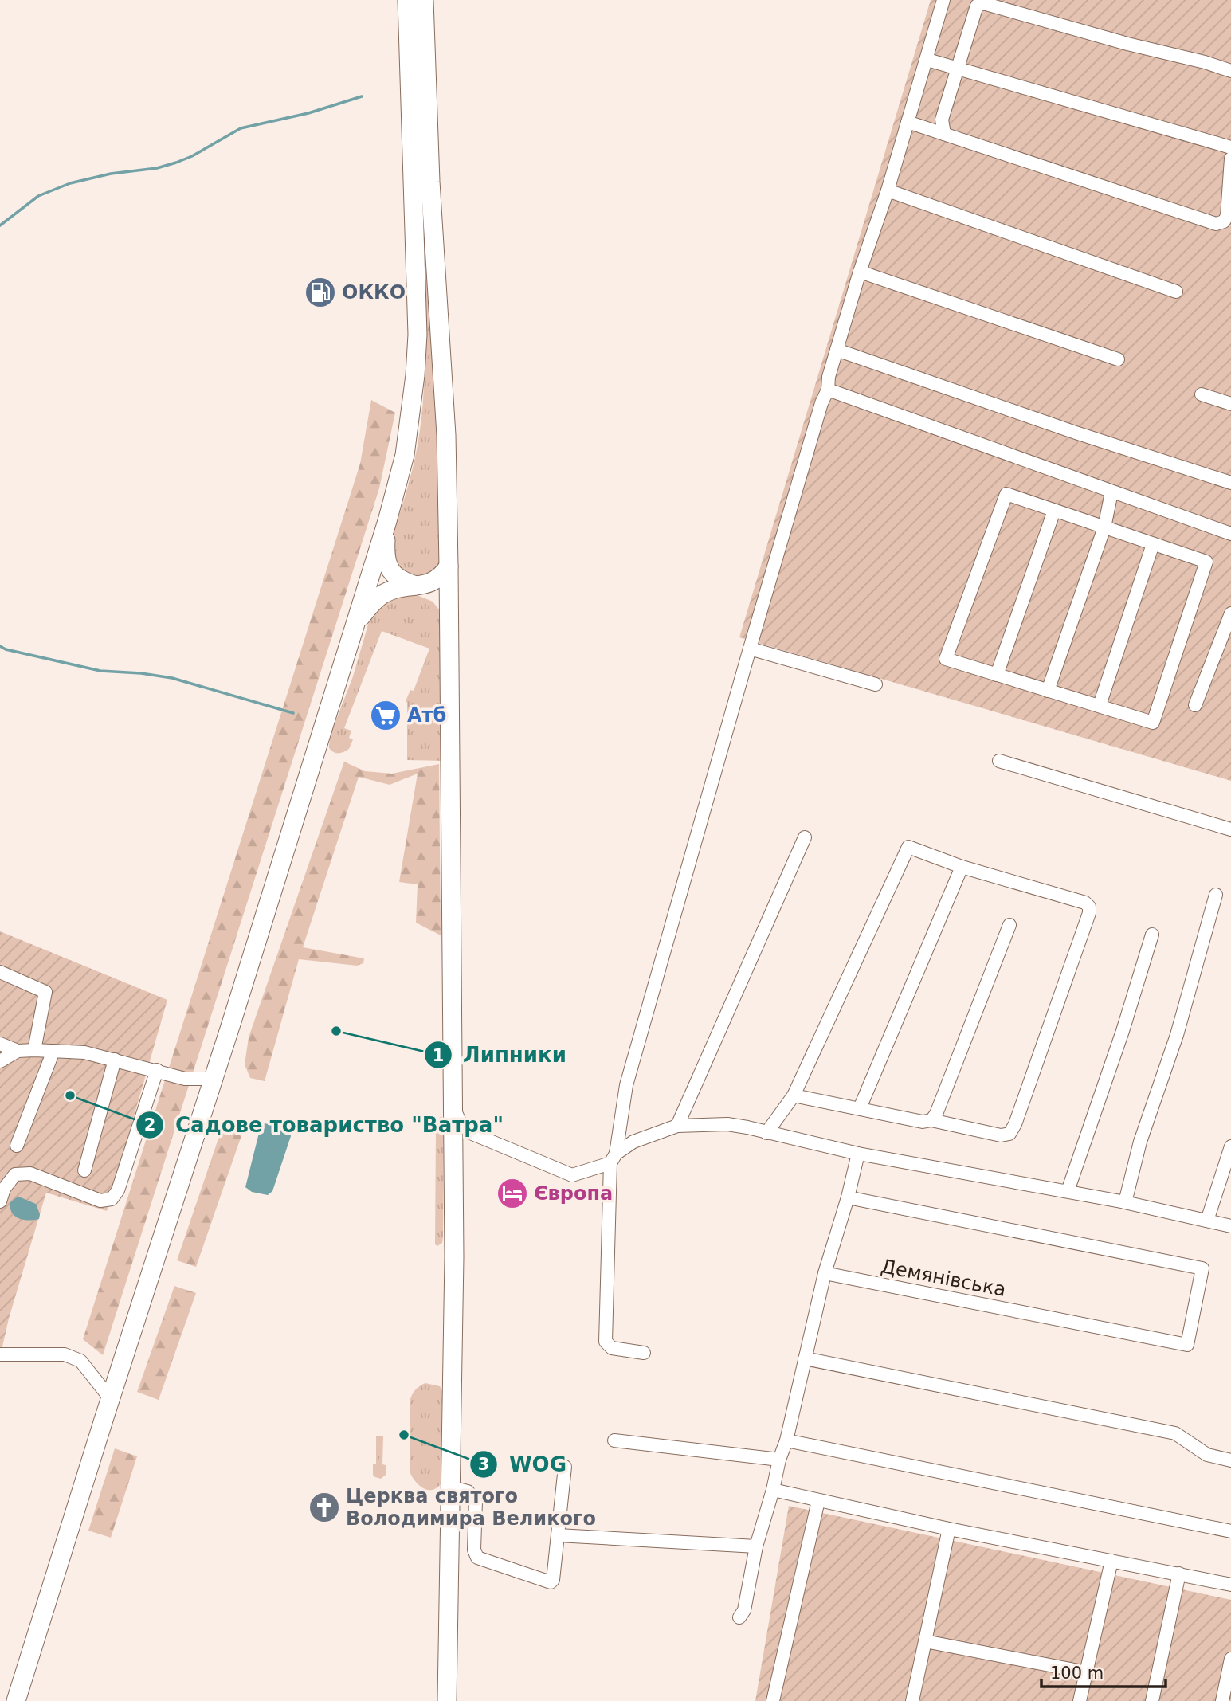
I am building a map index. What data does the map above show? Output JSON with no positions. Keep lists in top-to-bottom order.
{
  "streets": {
    "street": ["Демянівська"]
  },
  "places": {
    "fuel station": ["ОККО"],
    "supermarket": ["Атб"],
    "other": ["Липники", "Садове товариство \"Ватра\"", "WOG"],
    "hotel": ["Європа"],
    "church": ["Церква святого Володимира Великого"]
  },
  "scale_bar": "100 m"
}
